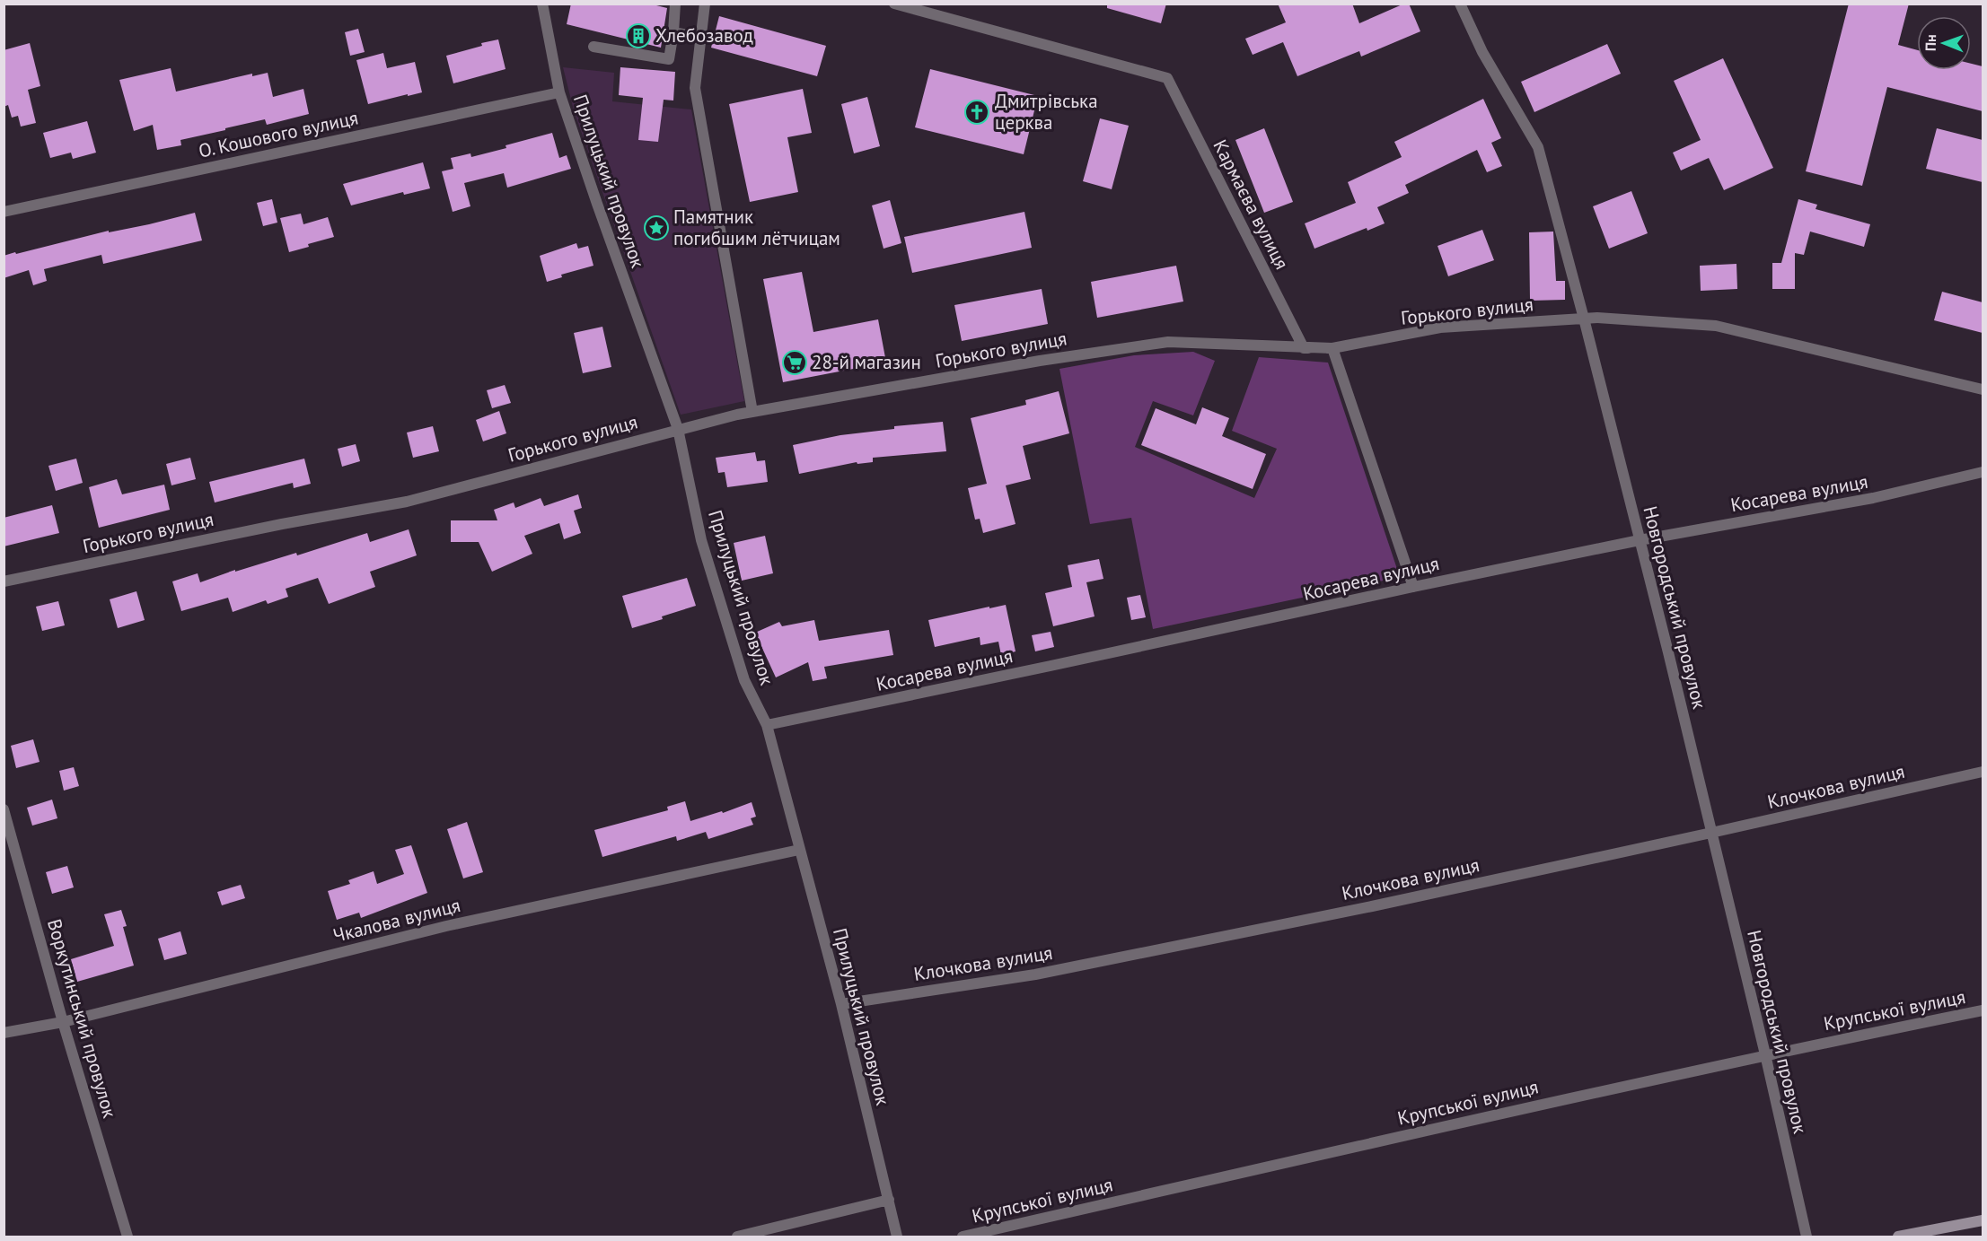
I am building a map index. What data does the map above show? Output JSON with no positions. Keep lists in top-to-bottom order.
{
  "streets": {
    "street": [
      "О. Кошового вулиця",
      "Прилуцький провулок",
      "Кармаєва вулиця",
      "Горького вулиця",
      "Косарева вулиця",
      "Новгородський провулок",
      "Клочкова вулиця",
      "Чкалова вулиця",
      "Крупської вулиця",
      "Воркутинський провулок"
    ]
  },
  "crossings": [
    ["О. Кошового вулиця", "Прилуцький провулок"],
    ["Прилуцький провулок", "Горького вулиця"],
    ["Прилуцький провулок", "Косарева вулиця"],
    ["Прилуцький провулок", "Клочкова вулиця"],
    ["Прилуцький провулок", "Чкалова вулиця"],
    ["Кармаєва вулиця", "Горького вулиця"],
    ["Горького вулиця", "Новгородський провулок"],
    ["Косарева вулиця", "Новгородський провулок"],
    ["Новгородський провулок", "Клочкова вулиця"],
    ["Новгородський провулок", "Крупської вулиця"],
    ["Чкалова вулиця", "Воркутинський провулок"]
  ],
  "places": {
    "building": ["Хлебозавод"],
    "church": ["Дмитрівська церква"],
    "place": ["Памятник погибшим лётчицам"],
    "supermarket": ["28-й магазин"]
  },
  "north": "left"
}
